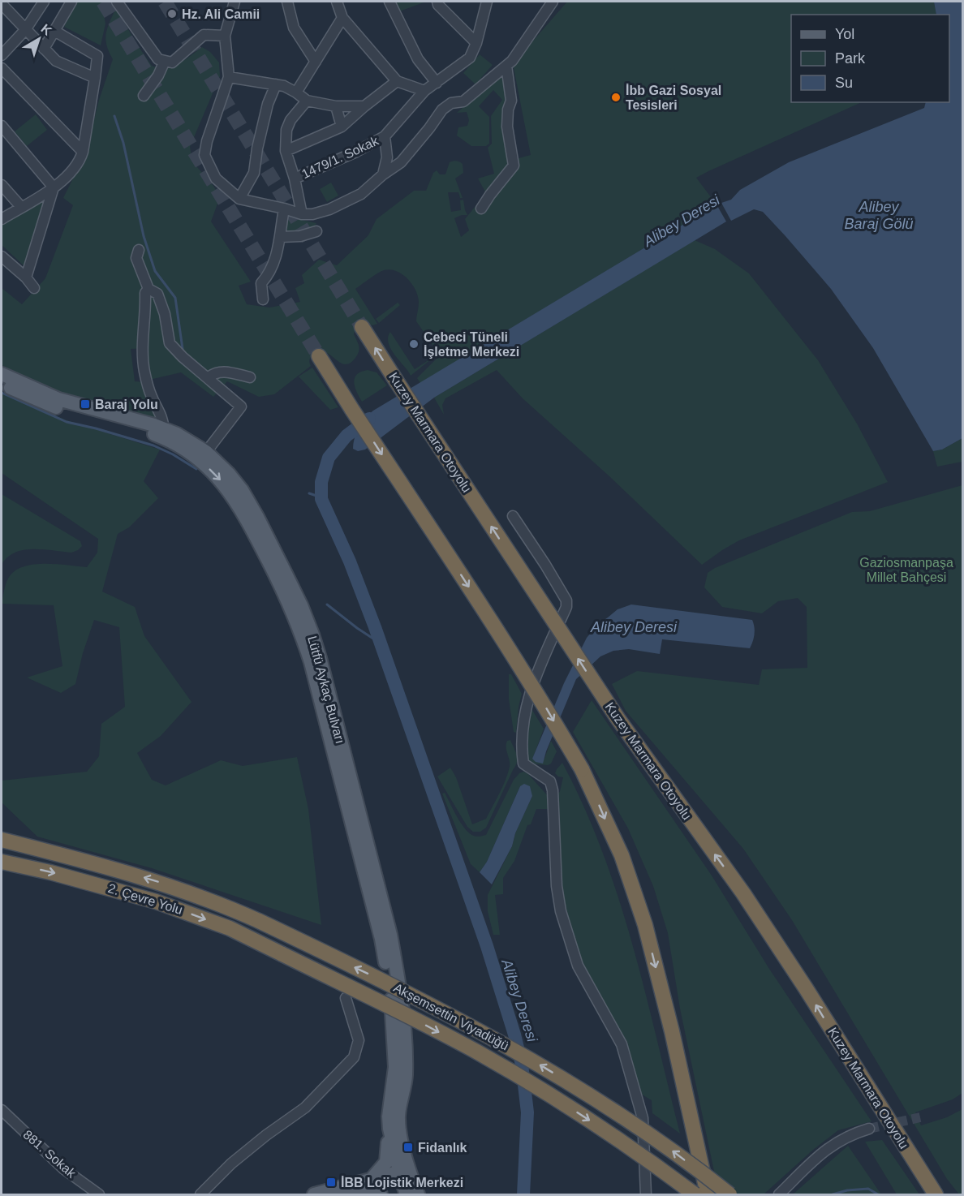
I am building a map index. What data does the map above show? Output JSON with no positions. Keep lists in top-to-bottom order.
{
  "streets": {
    "highway": ["Kuzey Marmara Otoyolu", "2. Çevre Yolu", "Akşemsettin Viyadüğü"],
    "main road": ["Lütfü Aykaç Bulvarı"],
    "street": ["1479/1. Sokak", "881. Sokak"]
  },
  "crossings": [
    ["2. Çevre Yolu", "Akşemsettin Viyadüğü"]
  ],
  "water": ["Alibey Baraj Gölü", "Alibey Deresi"],
  "parks": ["Gaziosmanpaşa Millet Bahçesi"],
  "places": {
    "other": ["Hz. Ali Camii", "İbb Gazi Sosyal Tesisleri", "Cebeci Tüneli İşletme Merkezi"],
    "transit": ["Baraj Yolu", "Fidanlık", "İBB Lojistik Merkezi"]
  },
  "legend": ["Yol", "Park", "Su"],
  "north": "top right"
}
